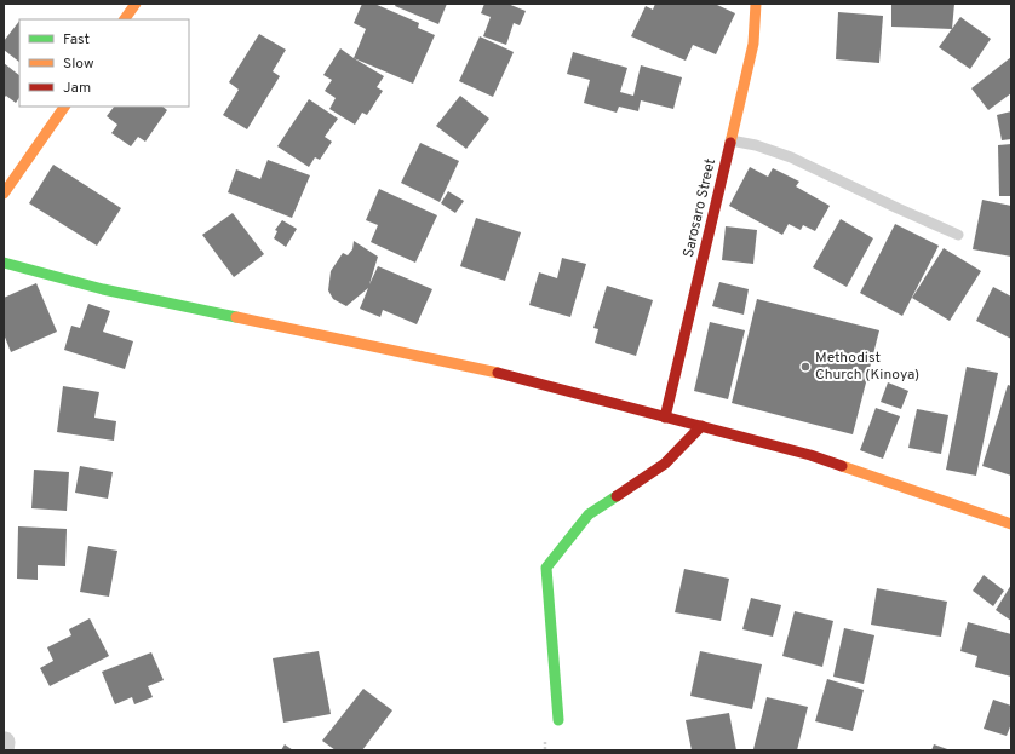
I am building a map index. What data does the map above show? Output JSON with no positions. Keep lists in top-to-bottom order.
{
  "streets": {
    "street": ["Sarosaro Street"]
  },
  "places": ["Methodist Church (Kinoya)"],
  "legend": ["Fast", "Slow", "Jam"]
}
